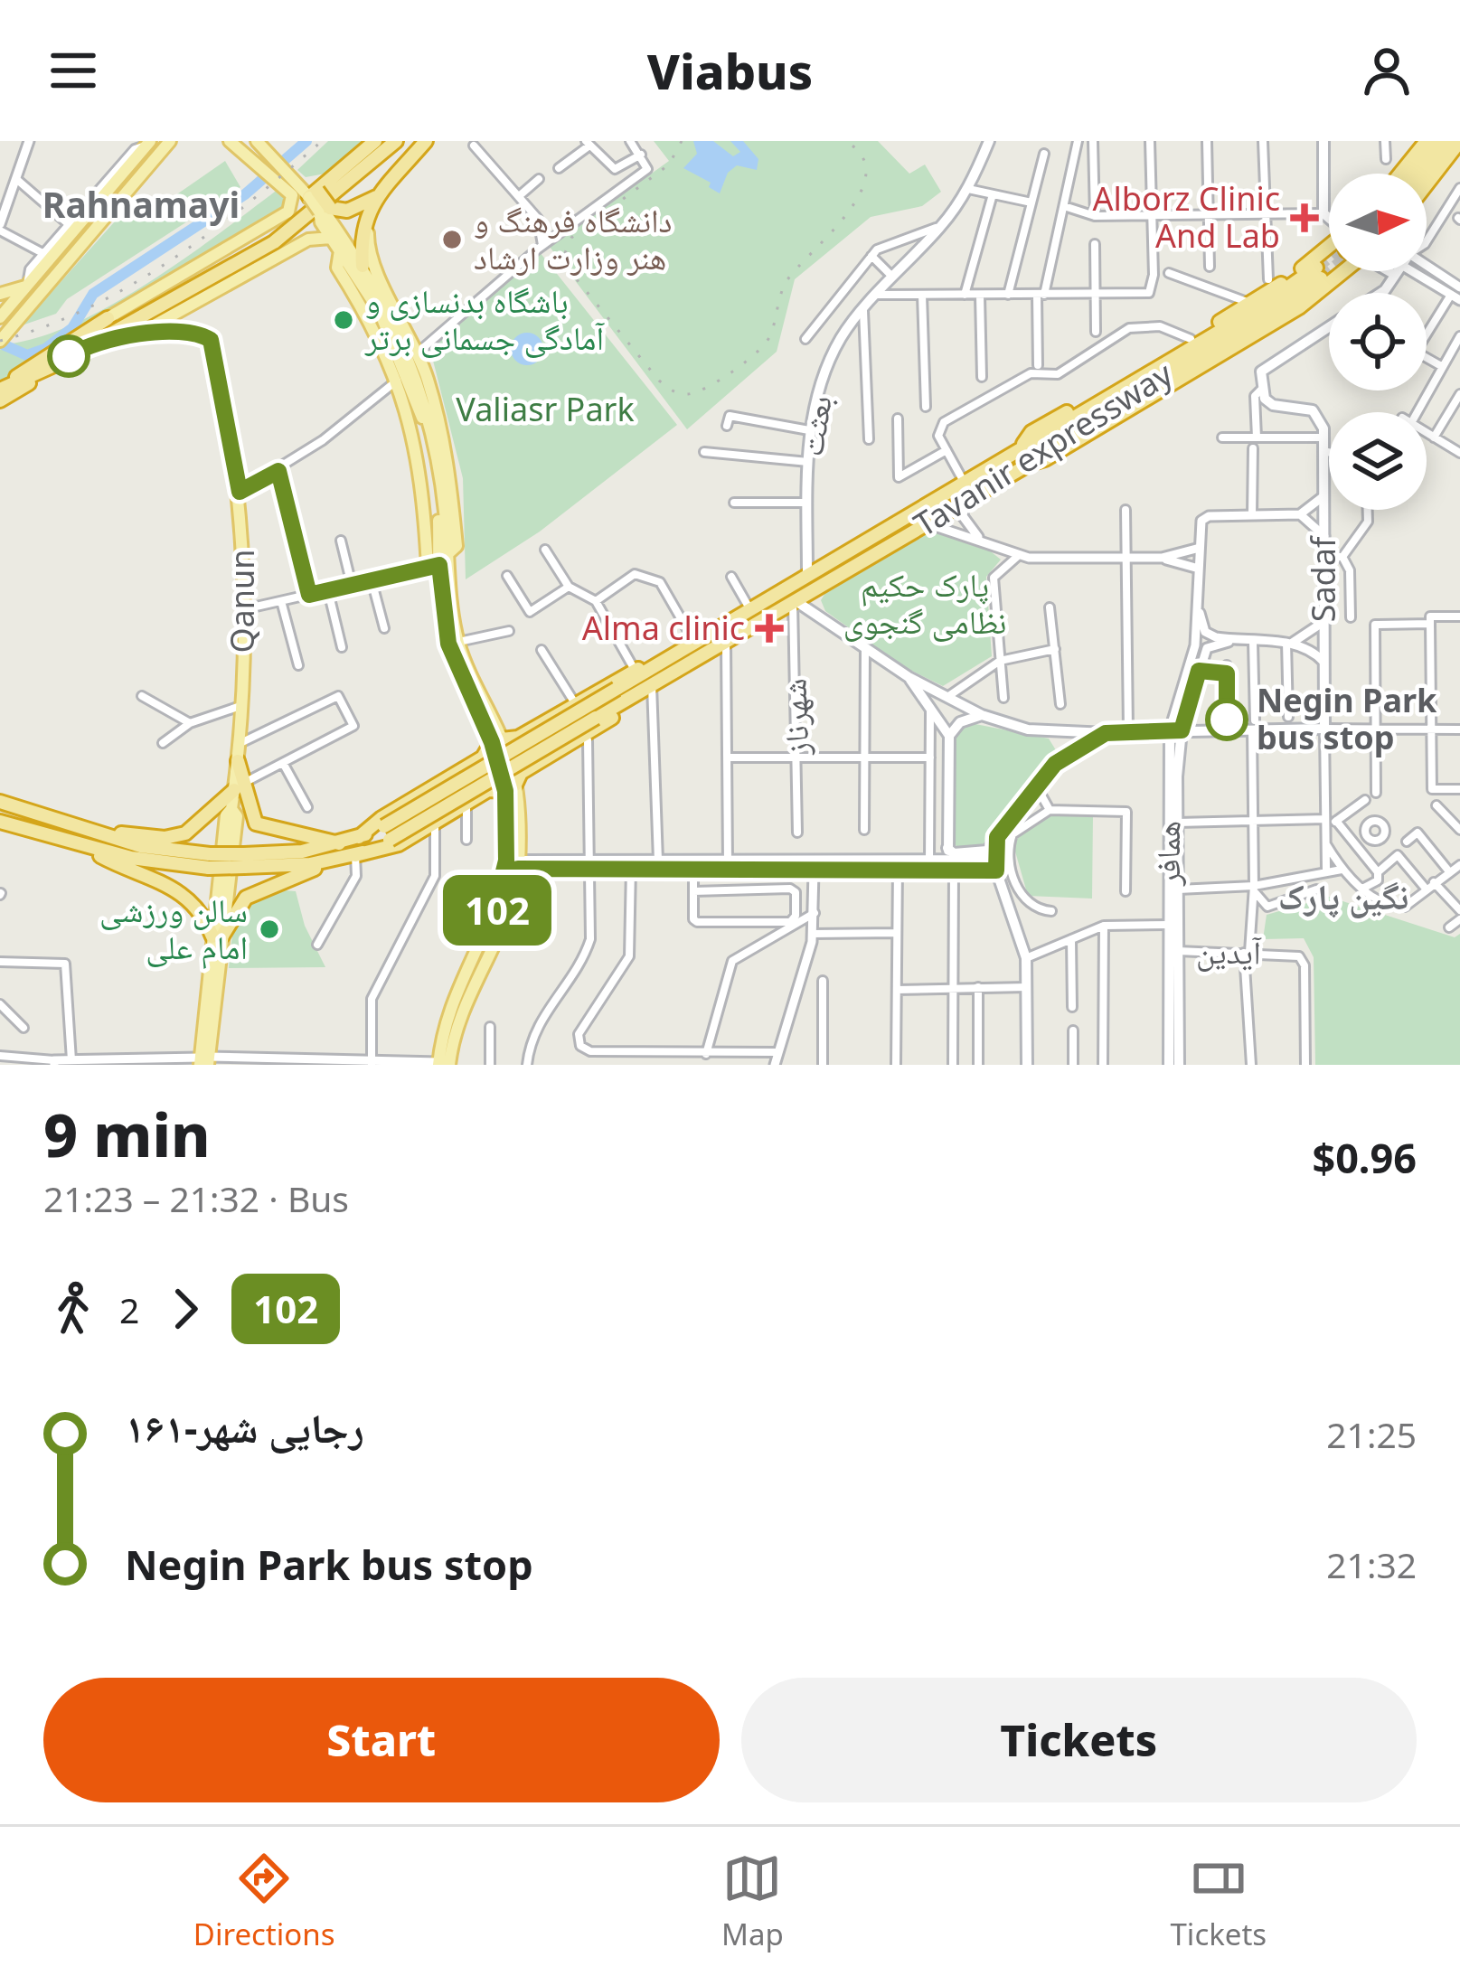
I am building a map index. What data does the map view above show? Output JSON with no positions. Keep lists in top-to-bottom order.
{
  "streets": {
    "highway": ["Tavanir expressway"],
    "main road": [
      "بعثت",
      "Sadaf",
      "Qanun",
      "همافر"
    ],
    "street": ["شهرناز", "آیدین"]
  },
  "crossings": [
    ["بعثت", "Tavanir expressway"],
    ["Tavanir expressway", "شهرناز"],
    ["Sadaf", "همافر"],
    ["همافر", "آیدین"]
  ],
  "districts": ["Rahnamayi", "نگین پارک"],
  "parks": ["Valiasr Park", "پارک حکیم نظامی گنجوی"],
  "places": {
    "health": ["Alborz Clinic And Lab", "Alma clinic"],
    "other": [
      "دانشگاه فرهنگ و هنر وزارت ارشاد",
      "باشگاه بدنسازی و آمادگی جسمانی برتر",
      "Negin Park bus stop",
      "سالن ورزشی امام علی"
    ]
  },
  "lines": ["bus line 102"],
  "north": "right",
  "page": {
    "header": "Viabus",
    "on_map": "102",
    "heading": ["9 min", "21:23 – 21:32 · Bus", "$0.96"],
    "legs": ["2", "102"],
    "list": [
      {
        "name": "۱۶۱-رجایی شهر",
        "value": "21:25"
      },
      {
        "name": "Negin Park bus stop",
        "value": "21:32"
      }
    ],
    "buttons": ["Start", "Tickets"],
    "tabs": ["Directions", "Map", "Tickets"]
  }
}
